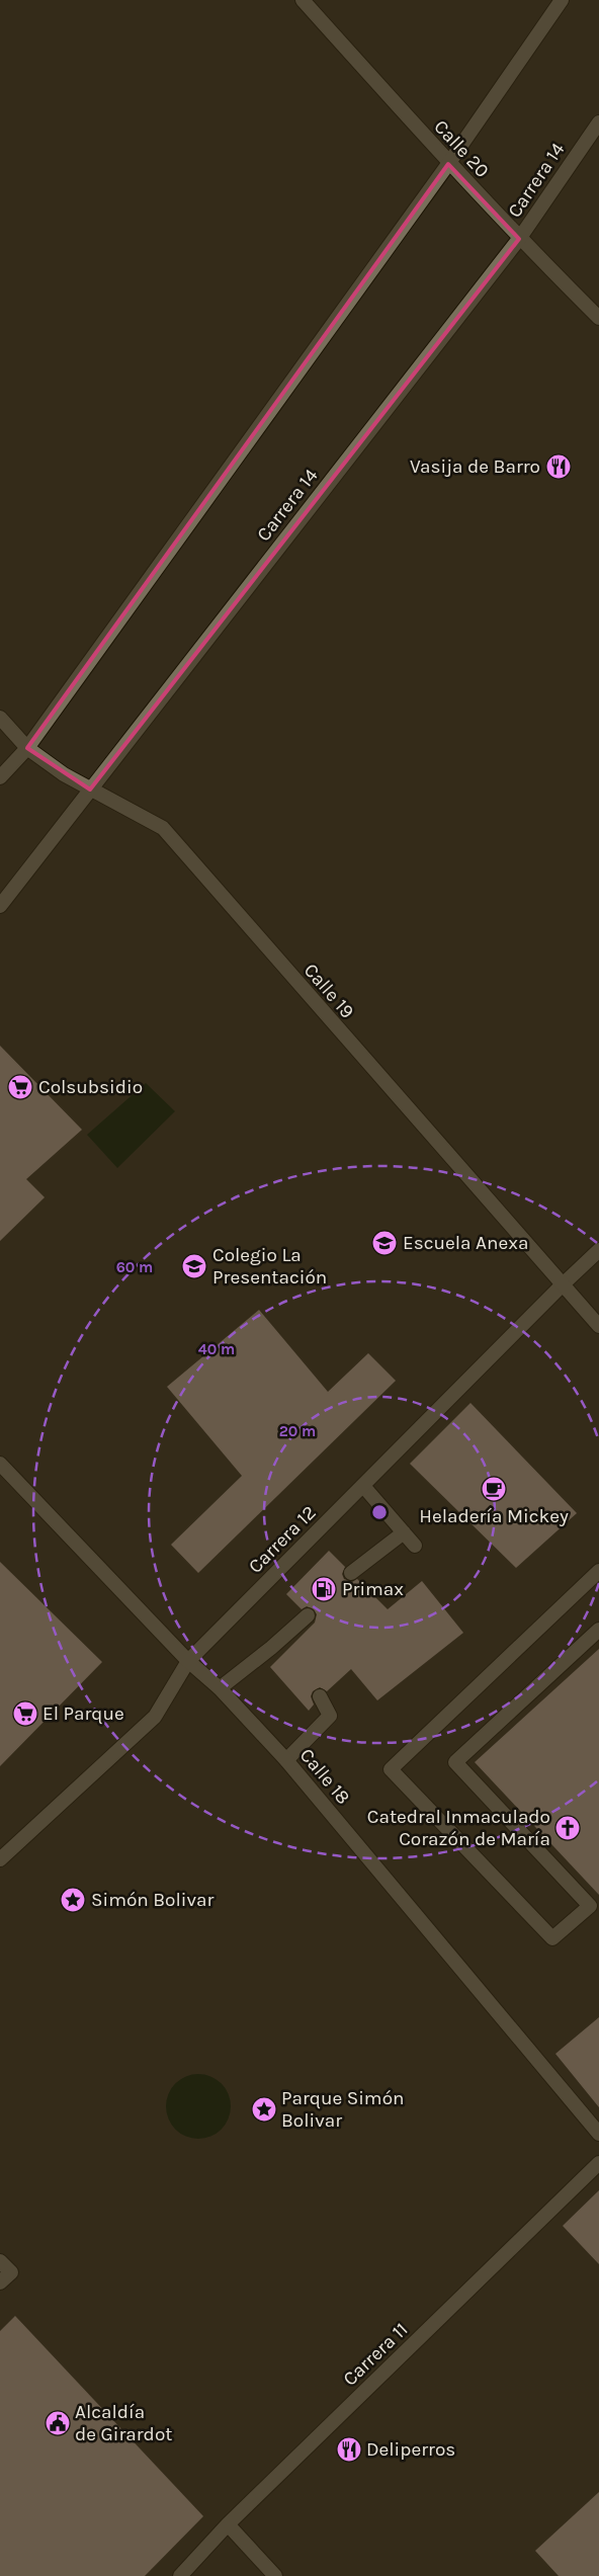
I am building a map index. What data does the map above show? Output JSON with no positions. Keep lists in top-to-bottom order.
{
  "streets": {
    "street": [
      "Calle 20",
      "Carrera 14",
      "Calle 19",
      "Carrera 12",
      "Calle 18",
      "Carrera 11"
    ]
  },
  "crossings": [
    ["Calle 20", "Carrera 14"],
    ["Carrera 14", "Calle 19"],
    ["Calle 19", "Carrera 12"],
    ["Carrera 12", "Calle 18"]
  ],
  "places": {
    "restaurant": ["Vasija de Barro", "Deliperros"],
    "supermarket": ["Colsubsidio", "El Parque"],
    "school or university": ["Escuela Anexa", "Colegio La Presentación"],
    "cafe": ["Heladería Mickey"],
    "fuel station": ["Primax"],
    "church": ["Catedral Inmaculado Corazón de María"],
    "place": ["Simón Bolivar", "Parque Simón Bolivar"],
    "public building": ["Alcaldía de Girardot"]
  },
  "rings": ["60 m", "40 m", "20 m"]
}
